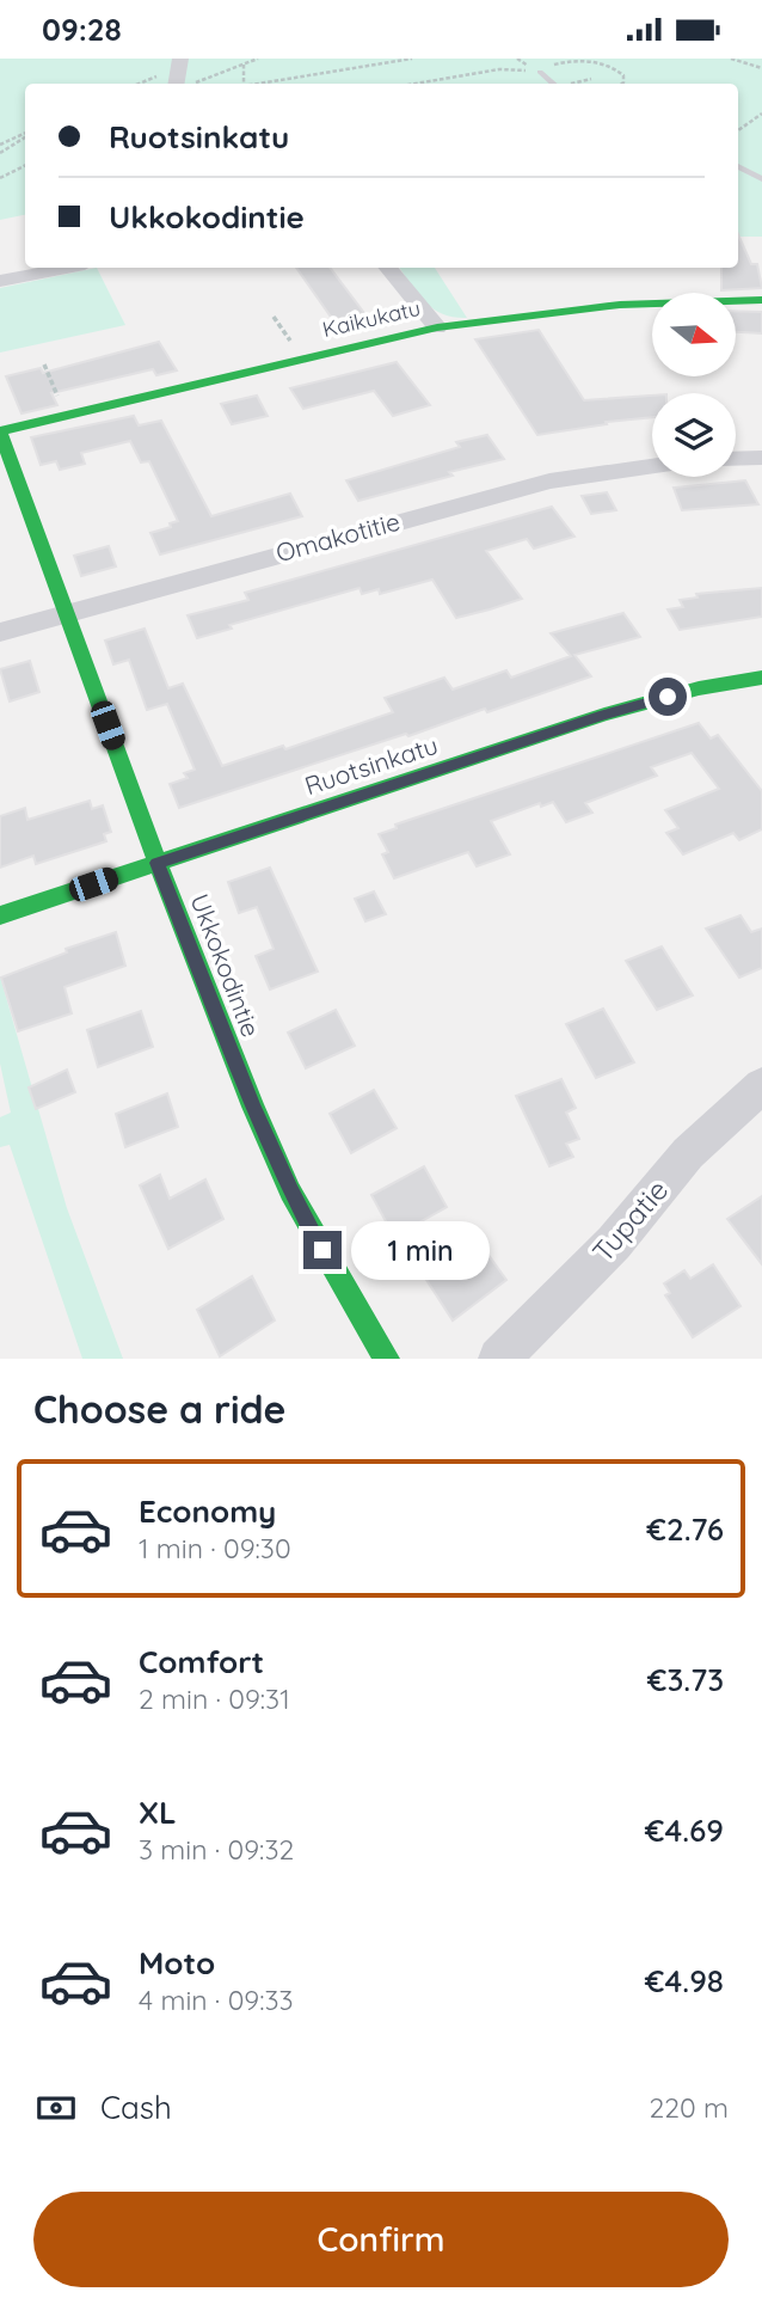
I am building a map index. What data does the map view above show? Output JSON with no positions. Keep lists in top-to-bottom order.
{
  "streets": {
    "street": [
      "Kaikukatu",
      "Omakotitie",
      "Ruotsinkatu",
      "Ukkokodintie",
      "Tupatie"
    ]
  },
  "crossings": [
    ["Kaikukatu", "Ukkokodintie"],
    ["Omakotitie", "Ukkokodintie"],
    ["Ruotsinkatu", "Ukkokodintie"]
  ],
  "north": "right",
  "page": {
    "status": "09:28",
    "banner": ["Ruotsinkatu", "Ukkokodintie"],
    "bubble": "1 min",
    "heading": "Choose a ride",
    "list": [
      {
        "name": "Economy",
        "note": "1 min · 09:30",
        "value": "€2.76"
      },
      {
        "name": "Comfort",
        "note": "2 min · 09:31",
        "value": "€3.73"
      },
      {
        "name": "XL",
        "note": "3 min · 09:32",
        "value": "€4.69"
      },
      {
        "name": "Moto",
        "note": "4 min · 09:33",
        "value": "€4.98"
      }
    ],
    "pay": ["Cash", "220 m"],
    "buttons": "Confirm"
  }
}
